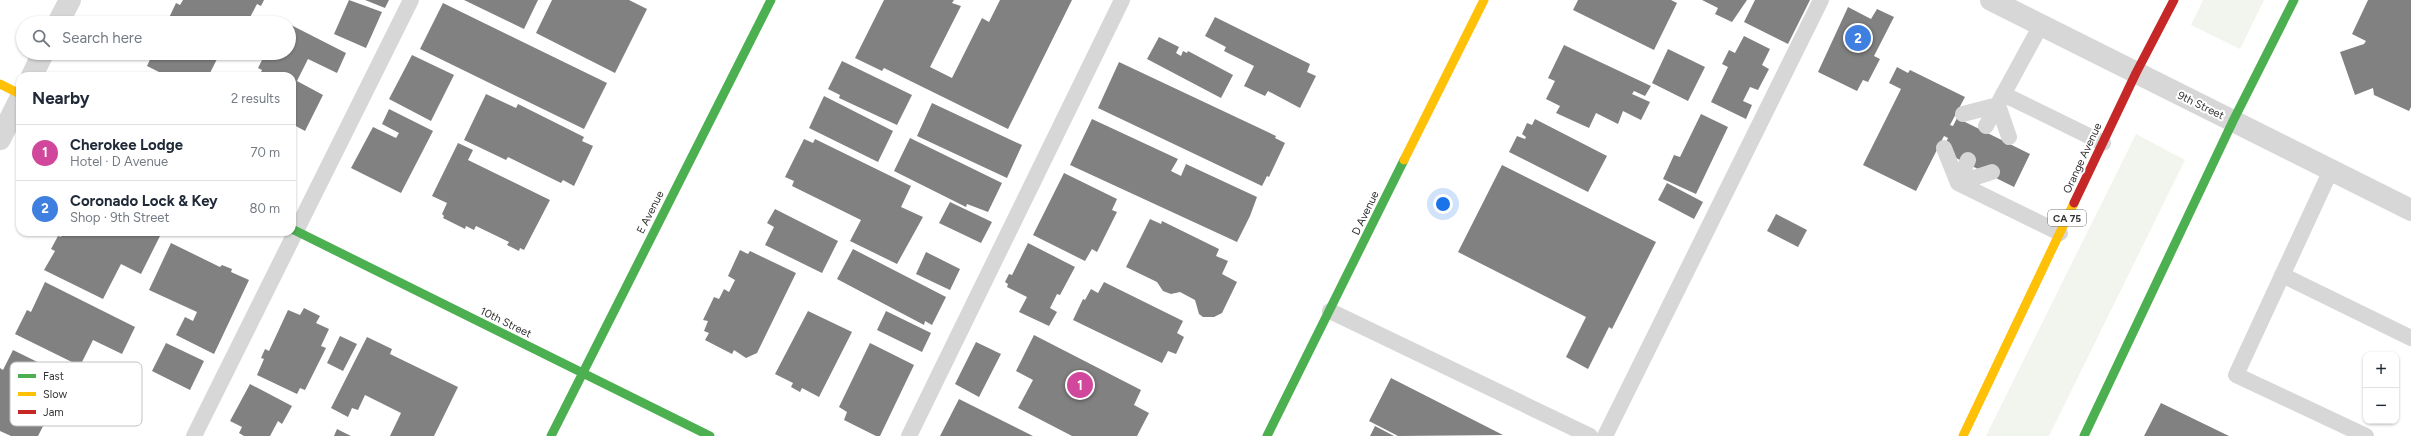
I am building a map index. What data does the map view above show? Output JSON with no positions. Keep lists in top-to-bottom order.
{
  "streets": {
    "main road": [
      "Orange Avenue",
      "E Avenue",
      "D Avenue",
      "CA 75",
      "10th Street"
    ],
    "street": ["9th Street"]
  },
  "crossings": [
    ["9th Street", "Orange Avenue"],
    ["E Avenue", "10th Street"]
  ],
  "legend": ["Fast", "Slow", "Jam"],
  "page": {
    "search": "Search here",
    "pins": ["2", "1"],
    "heading": ["Nearby", "2 results"],
    "list": [
      {
        "mark": "1",
        "name": "Cherokee Lodge",
        "note": "Hotel · D Avenue",
        "value": "70 m"
      },
      {
        "mark": "2",
        "name": "Coronado Lock & Key",
        "note": "Shop · 9th Street",
        "value": "80 m"
      }
    ],
    "map_buttons": ["+", "−"]
  }
}
